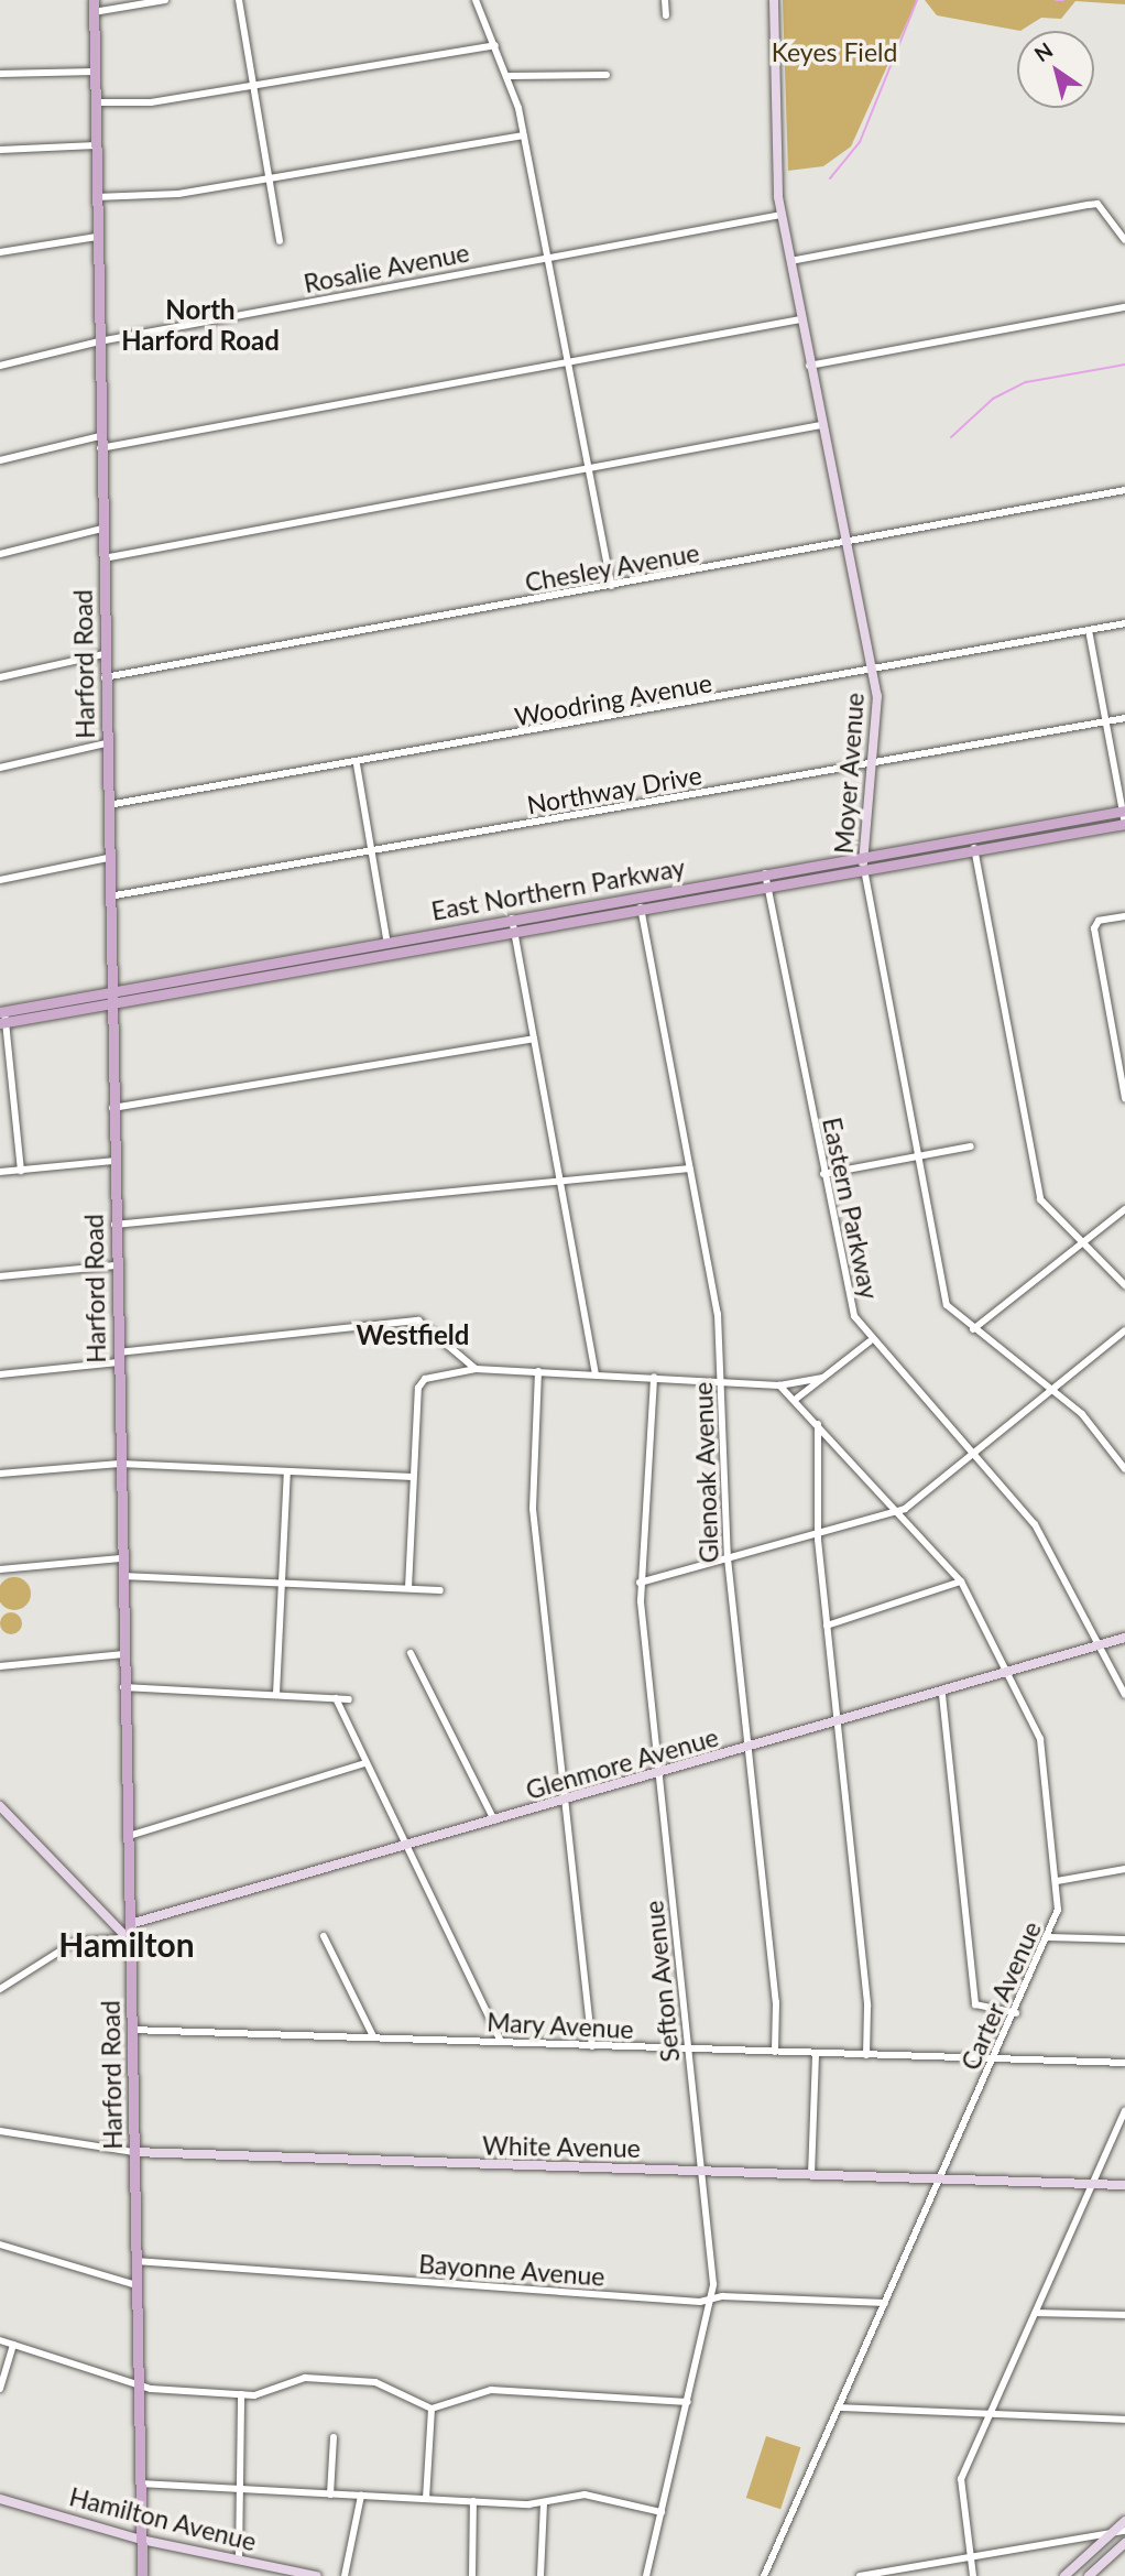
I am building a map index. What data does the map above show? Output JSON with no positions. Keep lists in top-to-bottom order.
{
  "streets": {
    "main road": ["Harford Road", "East Northern Parkway"],
    "street": [
      "Rosalie Avenue",
      "Chesley Avenue",
      "Woodring Avenue",
      "Moyer Avenue",
      "Northway Drive",
      "Eastern Parkway",
      "Glenoak Avenue",
      "Glenmore Avenue",
      "Sefton Avenue",
      "Carter Avenue",
      "Mary Avenue",
      "White Avenue",
      "Bayonne Avenue",
      "Hamilton Avenue"
    ]
  },
  "crossings": [
    ["Rosalie Avenue", "Harford Road"],
    ["Rosalie Avenue", "Moyer Avenue"],
    ["Chesley Avenue", "Harford Road"],
    ["Chesley Avenue", "Moyer Avenue"],
    ["Harford Road", "Woodring Avenue"],
    ["Harford Road", "Northway Drive"],
    ["Harford Road", "East Northern Parkway"],
    ["Harford Road", "Glenmore Avenue"],
    ["Harford Road", "Mary Avenue"],
    ["Harford Road", "White Avenue"],
    ["Harford Road", "Bayonne Avenue"],
    ["Harford Road", "Hamilton Avenue"],
    ["Woodring Avenue", "Moyer Avenue"],
    ["Moyer Avenue", "Northway Drive"],
    ["Moyer Avenue", "East Northern Parkway"],
    ["East Northern Parkway", "Eastern Parkway"],
    ["East Northern Parkway", "Glenoak Avenue"],
    ["Eastern Parkway", "Glenmore Avenue"],
    ["Glenoak Avenue", "Glenmore Avenue"],
    ["Glenoak Avenue", "Mary Avenue"],
    ["Glenmore Avenue", "Sefton Avenue"],
    ["Glenmore Avenue", "Carter Avenue"],
    ["Sefton Avenue", "Mary Avenue"],
    ["Sefton Avenue", "White Avenue"],
    ["Sefton Avenue", "Bayonne Avenue"],
    ["Carter Avenue", "Mary Avenue"],
    ["Carter Avenue", "White Avenue"],
    ["Carter Avenue", "Bayonne Avenue"]
  ],
  "districts": ["North Harford Road", "Westfield", "Hamilton"],
  "parks": ["Keyes Field"],
  "north": "top left"
}
